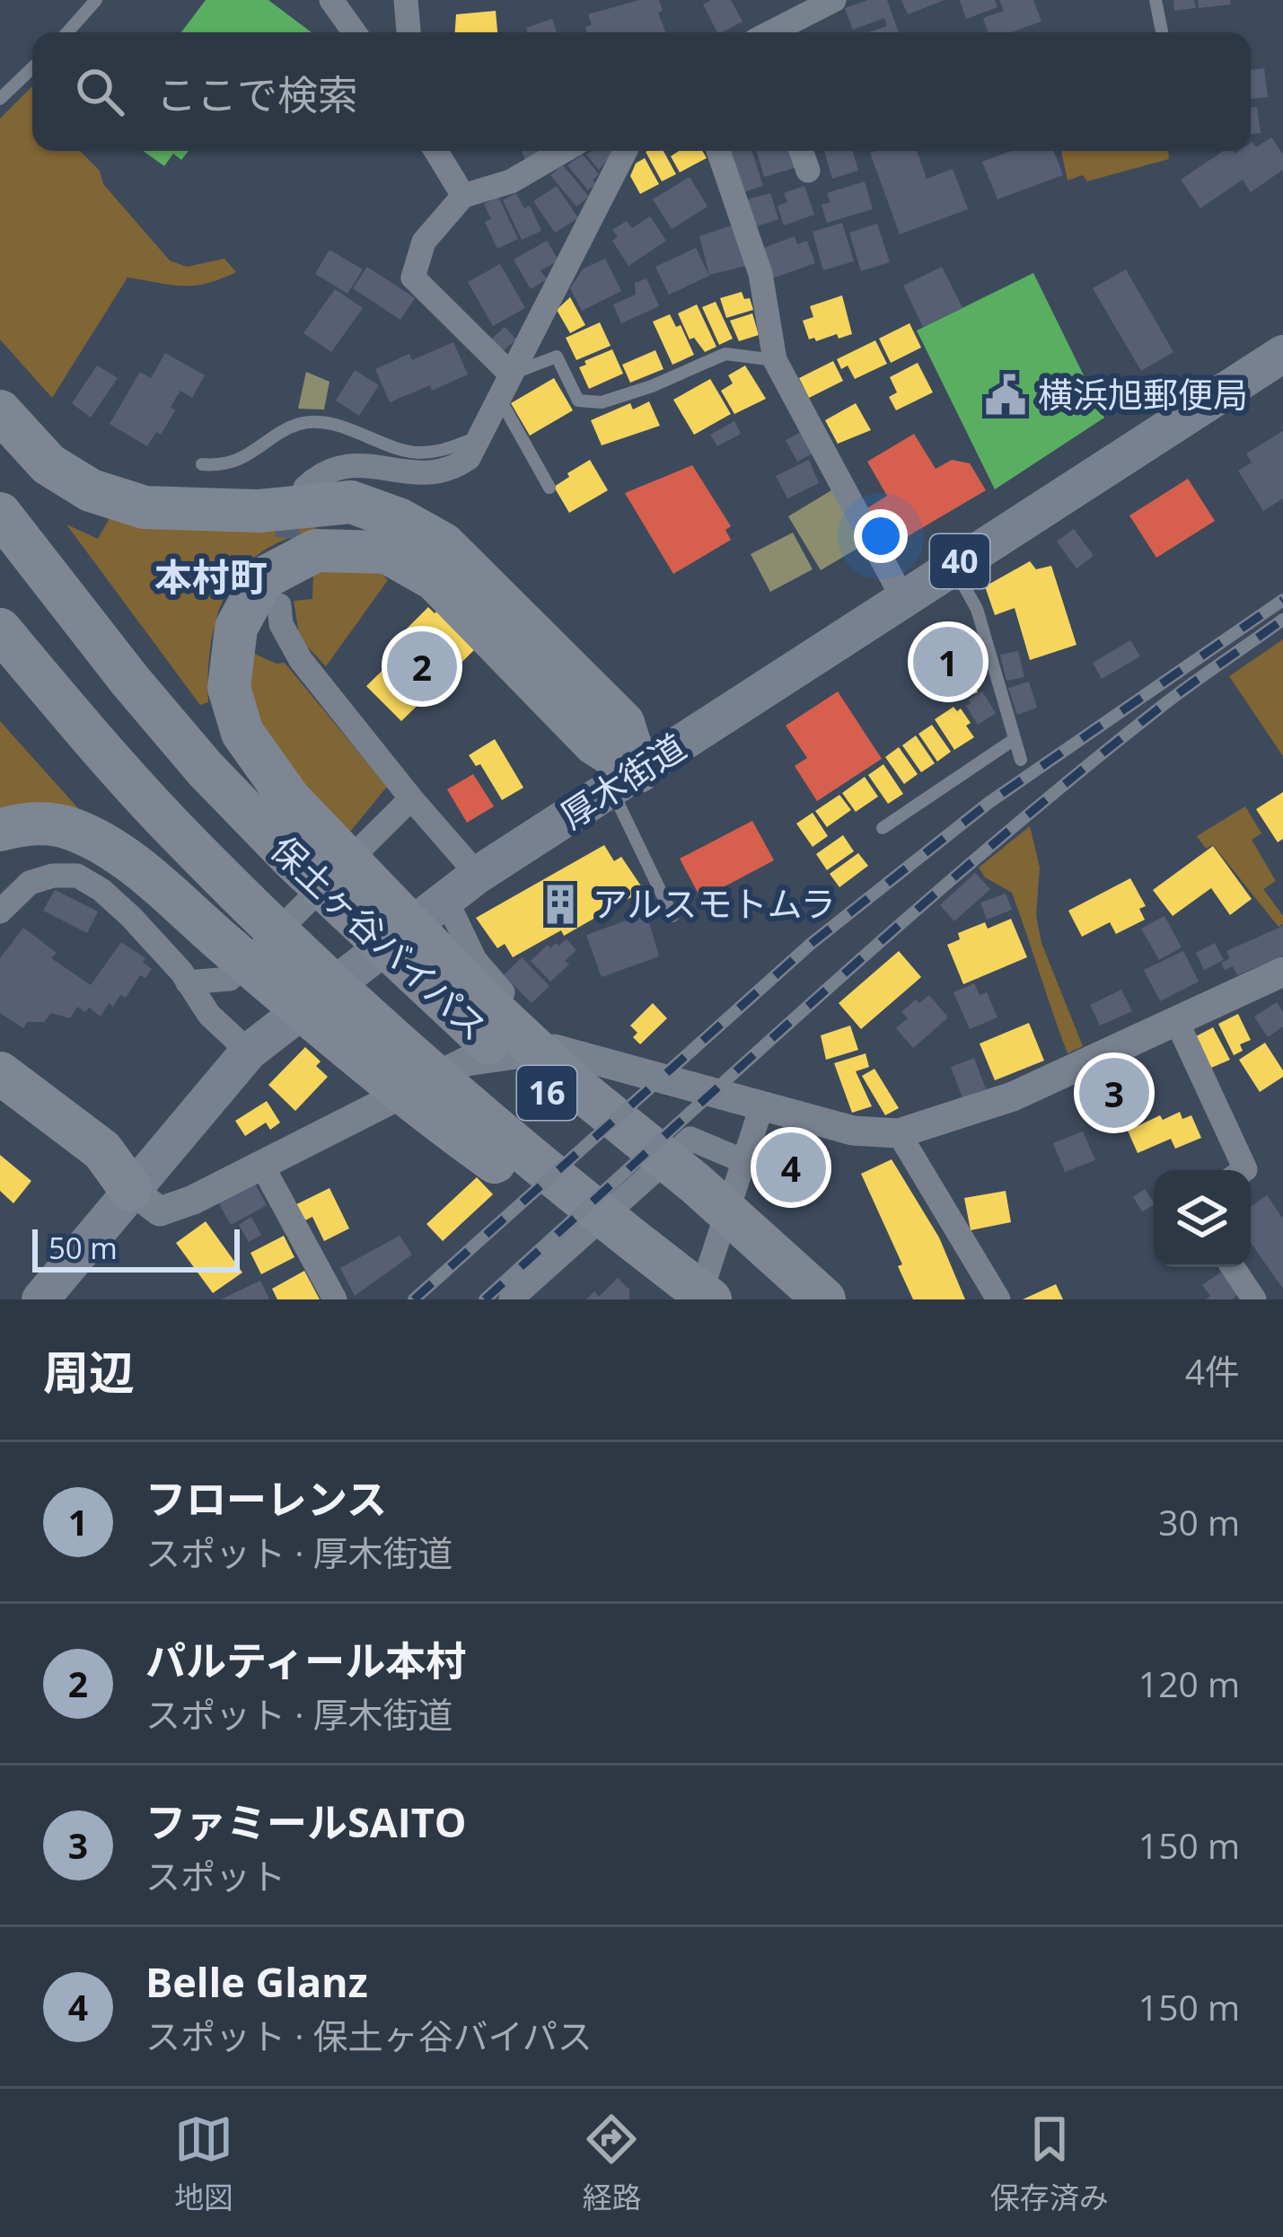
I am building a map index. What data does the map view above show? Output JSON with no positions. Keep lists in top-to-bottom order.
{
  "streets": {
    "highway": ["保土ヶ谷バイパス", "16"],
    "main road": ["40", "厚木街道"]
  },
  "districts": ["本村町"],
  "places": {
    "public building": ["横浜旭郵便局"],
    "building": ["アルスモトムラ"]
  },
  "scale_bar": "50 m",
  "page": {
    "search": "ここで検索",
    "pins": [
      "1",
      "2",
      "3",
      "4"
    ],
    "scale": "50 m",
    "heading": ["周辺", "4件"],
    "list": [
      {
        "mark": "1",
        "name": "フローレンス",
        "note": "スポット · 厚木街道",
        "value": "30 m"
      },
      {
        "mark": "2",
        "name": "パルティール本村",
        "note": "スポット · 厚木街道",
        "value": "120 m"
      },
      {
        "mark": "3",
        "name": "ファミールSAITO",
        "note": "スポット",
        "value": "150 m"
      },
      {
        "mark": "4",
        "name": "Belle Glanz",
        "note": "スポット · 保土ヶ谷バイパス",
        "value": "150 m"
      }
    ],
    "nav": ["地図", "経路", "保存済み"]
  }
}
